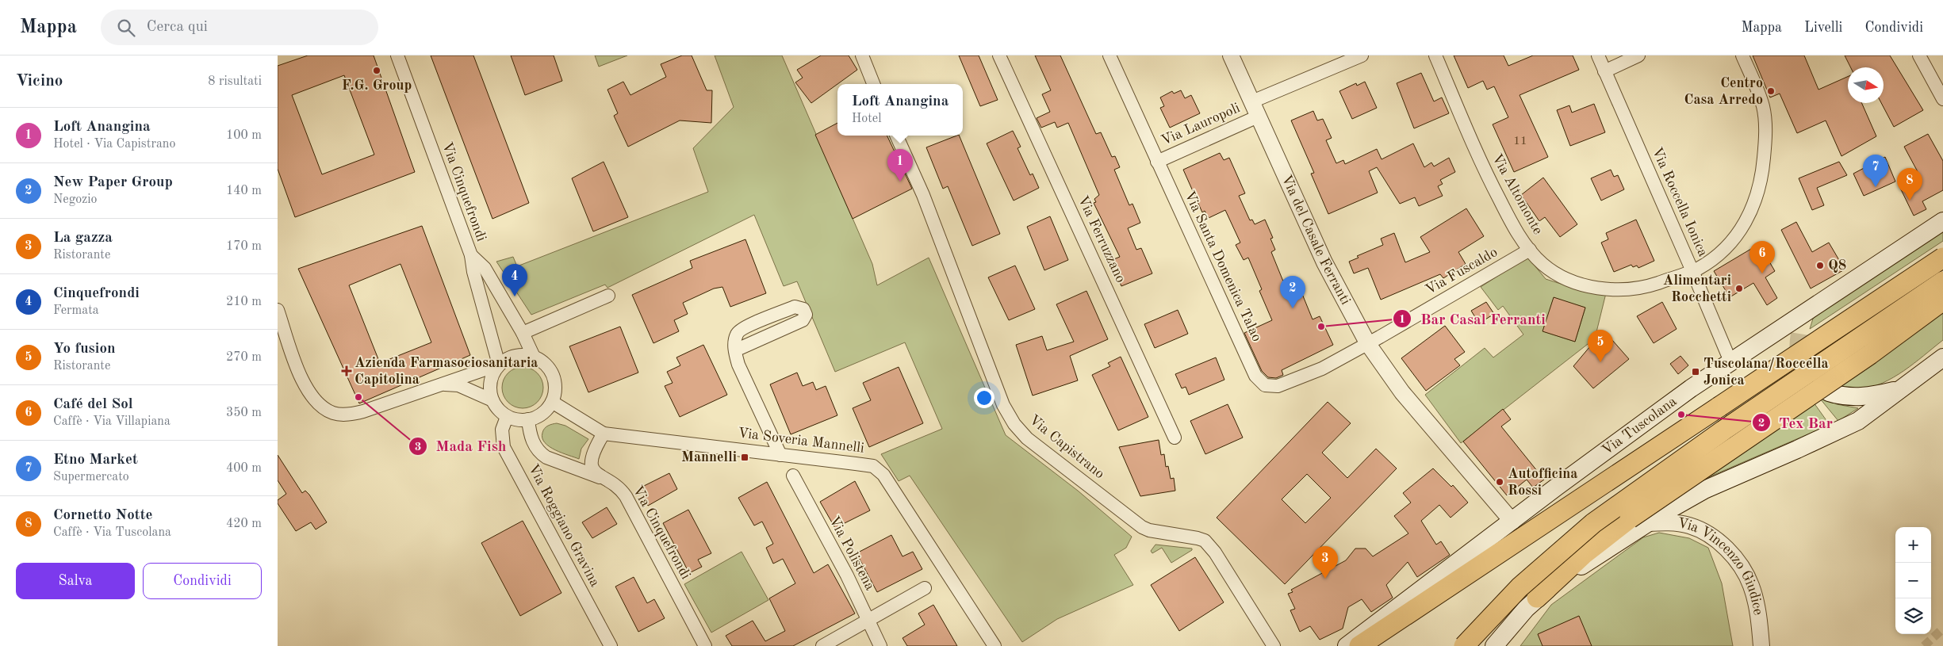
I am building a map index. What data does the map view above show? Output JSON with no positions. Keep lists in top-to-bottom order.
{
  "streets": {
    "main road": ["Via Tuscolana"],
    "street": [
      "Via Lauropoli",
      "Via Cinquefrondi",
      "Via Altomonte",
      "Via Roccella Ionica",
      "Via Ferruzzano",
      "Via del Casale Ferranti",
      "Via Santa Domenica Talao",
      "Via Fuscaldo",
      "Via Soveria Mannelli",
      "Via Capistrano",
      "Via Roggiano Gravina",
      "Via Polistena",
      "Via Vincenzo Giudice"
    ]
  },
  "crossings": [
    ["Via Lauropoli", "Via del Casale Ferranti"],
    ["Via Lauropoli", "Via Santa Domenica Talao"],
    ["Via Cinquefrondi", "Via Roggiano Gravina"],
    ["Via Altomonte", "Via Roccella Ionica"],
    ["Via Altomonte", "Via Fuscaldo"],
    ["Via Roccella Ionica", "Via Tuscolana"],
    ["Via del Casale Ferranti", "Via Santa Domenica Talao"],
    ["Via del Casale Ferranti", "Via Fuscaldo"],
    ["Via del Casale Ferranti", "Via Tuscolana"],
    ["Via Santa Domenica Talao", "Via Fuscaldo"]
  ],
  "places": {
    "other": [
      "F.G. Group",
      "Centro Casa Arredo",
      "Q8",
      "Alimentari Rocchetti",
      "Bar Casal Ferranti",
      "Mada Fish",
      "Tex Bar",
      "Autofficina Rossi"
    ],
    "health": ["Azienda Farmasociosanitaria Capitolina"],
    "transit": ["Tuscolana/Roccella Jonica", "Mannelli"]
  },
  "house_numbers": ["11"],
  "north": "right",
  "page": {
    "header": "Mappa",
    "search": "Cerca qui",
    "nav": ["Mappa", "Livelli", "Condividi"],
    "heading": ["Vicino", "8 risultati"],
    "popup": ["Loft Anangina", "Hotel"],
    "list": [
      {
        "mark": "1",
        "name": "Loft Anangina",
        "note": "Hotel · Via Capistrano",
        "value": "100 m"
      },
      {
        "mark": "2",
        "name": "New Paper Group",
        "note": "Negozio",
        "value": "140 m"
      },
      {
        "mark": "3",
        "name": "La gazza",
        "note": "Ristorante",
        "value": "170 m"
      },
      {
        "mark": "4",
        "name": "Cinquefrondi",
        "note": "Fermata",
        "value": "210 m"
      },
      {
        "mark": "5",
        "name": "Yo fusion",
        "note": "Ristorante",
        "value": "270 m"
      },
      {
        "mark": "6",
        "name": "Café del Sol",
        "note": "Caffè · Via Villapiana",
        "value": "350 m"
      },
      {
        "mark": "7",
        "name": "Etno Market",
        "note": "Supermercato",
        "value": "400 m"
      },
      {
        "mark": "8",
        "name": "Cornetto Notte",
        "note": "Caffè · Via Tuscolana",
        "value": "420 m"
      }
    ],
    "pins": [
      "1",
      "7",
      "8",
      "6",
      "4",
      "2",
      "5",
      "3"
    ],
    "map_buttons": ["+", "−"],
    "buttons": ["Salva", "Condividi"]
  }
}
